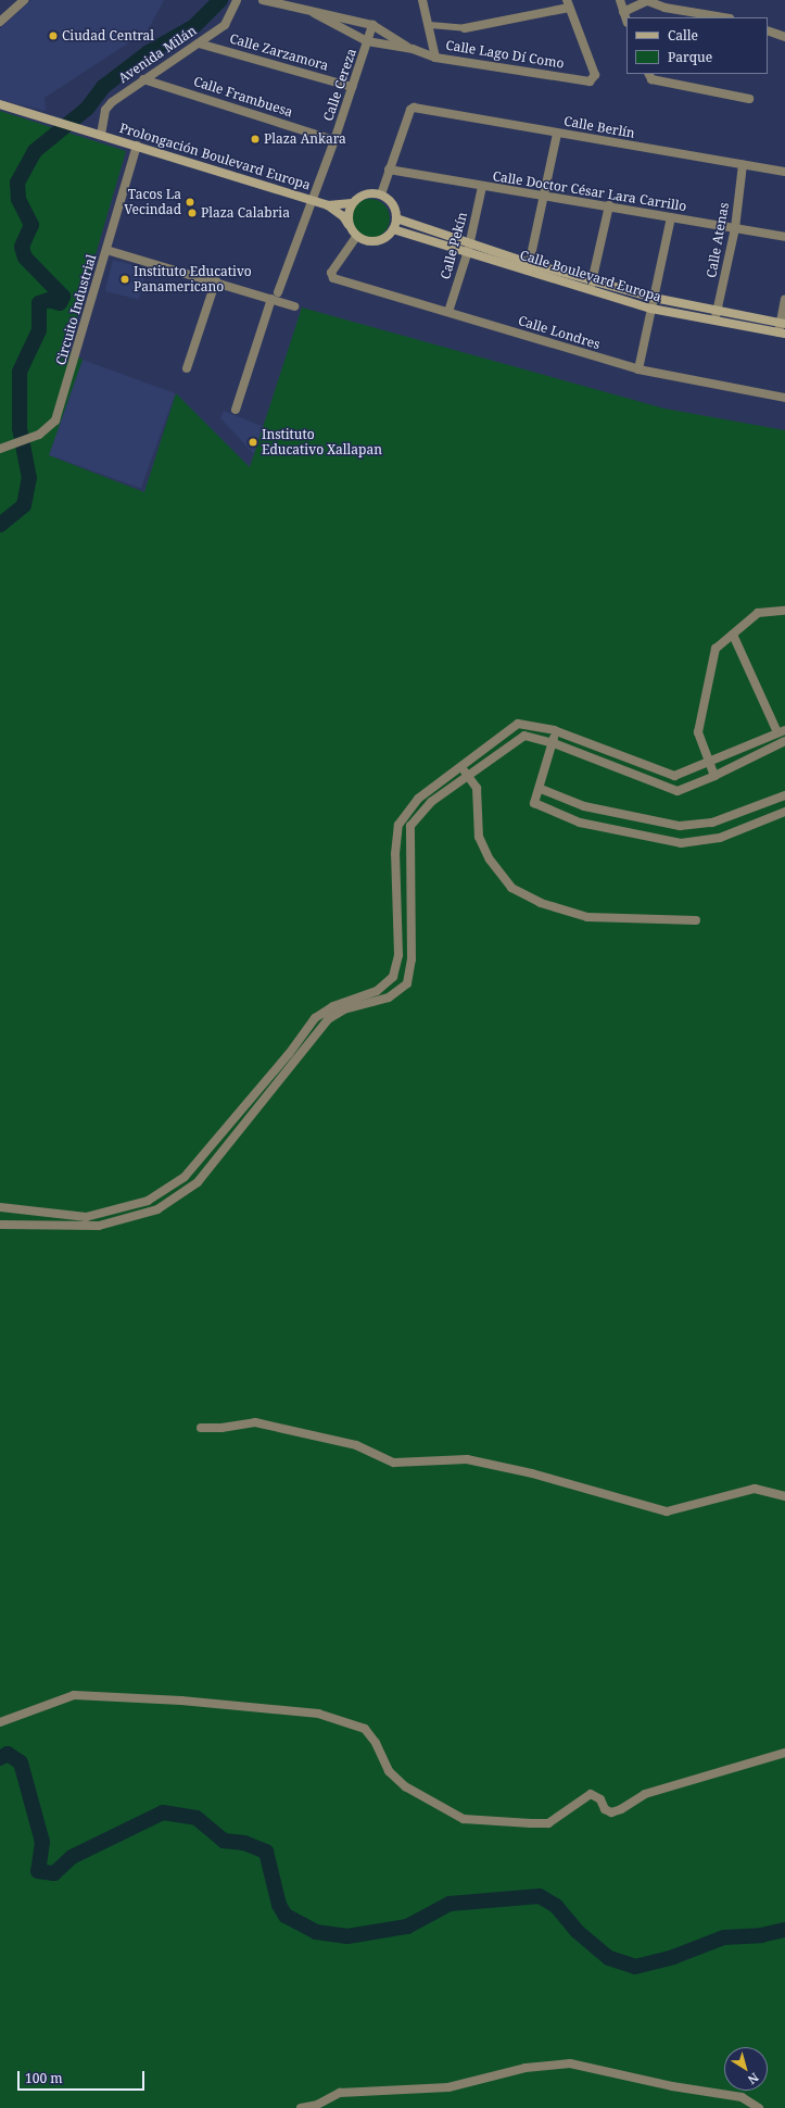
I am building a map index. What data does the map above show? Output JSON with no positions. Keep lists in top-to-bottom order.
{
  "streets": {
    "main road": ["Prolongación Boulevard Europa", "Calle Boulevard Europa"],
    "street": [
      "Calle Zarzamora",
      "Avenida Milán",
      "Calle Lago Dí Como",
      "Calle Cereza",
      "Calle Frambuesa",
      "Calle Berlín",
      "Calle Doctor César Lara Carrillo",
      "Calle Atenas",
      "Calle Pekín",
      "Circuito Industrial",
      "Calle Londres"
    ]
  },
  "crossings": [
    ["Calle Zarzamora", "Avenida Milán"],
    ["Calle Zarzamora", "Calle Cereza"],
    ["Avenida Milán", "Calle Frambuesa"],
    ["Avenida Milán", "Prolongación Boulevard Europa"],
    ["Calle Lago Dí Como", "Calle Cereza"],
    ["Calle Cereza", "Calle Frambuesa"],
    ["Calle Cereza", "Prolongación Boulevard Europa"],
    ["Calle Berlín", "Calle Doctor César Lara Carrillo"],
    ["Calle Berlín", "Calle Atenas"],
    ["Prolongación Boulevard Europa", "Calle Boulevard Europa"],
    ["Prolongación Boulevard Europa", "Circuito Industrial"],
    ["Prolongación Boulevard Europa", "Calle Londres"],
    ["Calle Doctor César Lara Carrillo", "Calle Atenas"],
    ["Calle Doctor César Lara Carrillo", "Calle Pekín"],
    ["Calle Atenas", "Calle Boulevard Europa"],
    ["Calle Pekín", "Calle Boulevard Europa"],
    ["Calle Pekín", "Calle Londres"],
    ["Calle Boulevard Europa", "Calle Londres"]
  ],
  "places": [
    "Ciudad Central",
    "Plaza Ankara",
    "Tacos La Vecindad",
    "Plaza Calabria",
    "Instituto Educativo Panamericano",
    "Instituto Educativo Xallapan"
  ],
  "legend": ["Calle", "Parque"],
  "scale_bar": "100 m",
  "north": "bottom right"
}
